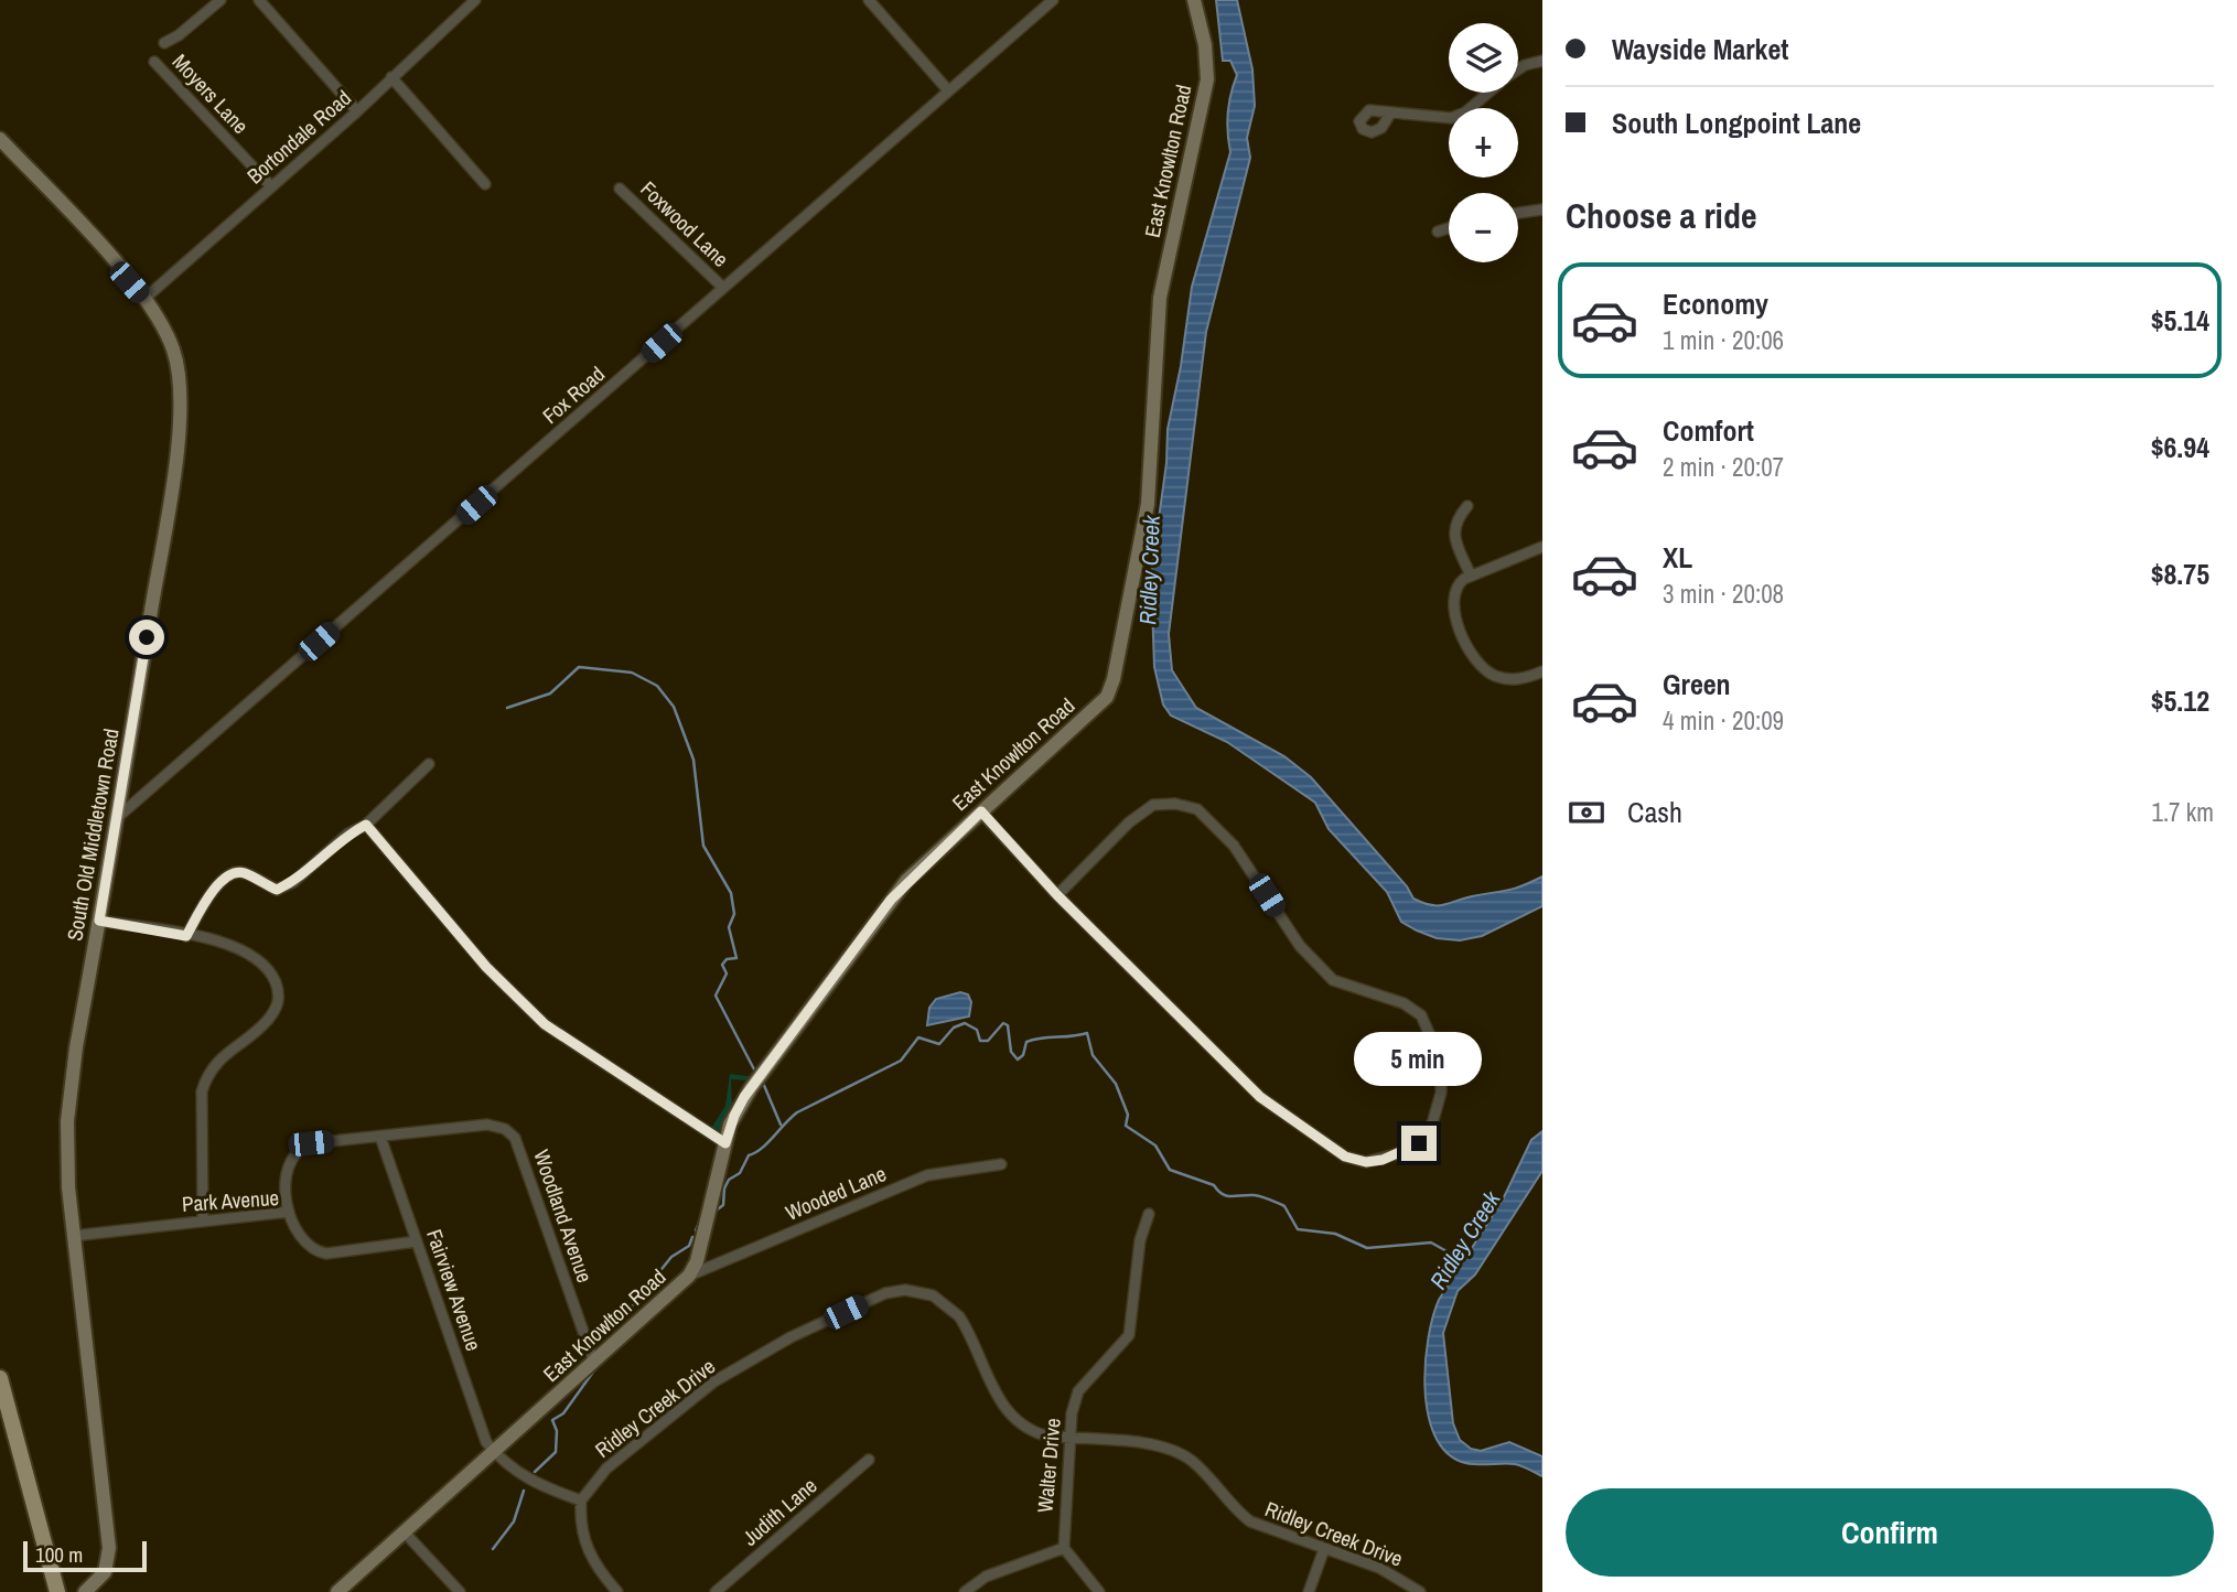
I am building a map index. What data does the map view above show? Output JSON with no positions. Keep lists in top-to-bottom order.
{
  "streets": {
    "main road": ["East Knowlton Road", "South Old Middletown Road"],
    "street": [
      "Moyers Lane",
      "Bortondale Road",
      "Foxwood Lane",
      "Fox Road",
      "Wooded Lane",
      "Park Avenue",
      "Woodland Avenue",
      "Fairview Avenue",
      "Ridley Creek Drive",
      "Walter Drive",
      "Judith Lane"
    ]
  },
  "crossings": [
    ["Moyers Lane", "Bortondale Road"],
    ["Bortondale Road", "South Old Middletown Road"],
    ["East Knowlton Road", "Wooded Lane"],
    ["East Knowlton Road", "Woodland Avenue"],
    ["East Knowlton Road", "Fairview Avenue"],
    ["Foxwood Lane", "Fox Road"],
    ["Fox Road", "South Old Middletown Road"],
    ["South Old Middletown Road", "Park Avenue"],
    ["Park Avenue", "Woodland Avenue"],
    ["Park Avenue", "Fairview Avenue"],
    ["Woodland Avenue", "Fairview Avenue"],
    ["Ridley Creek Drive", "Walter Drive"]
  ],
  "water": ["Ridley Creek"],
  "scale_bar": "100 m",
  "page": {
    "banner": ["Wayside Market", "South Longpoint Lane"],
    "map_buttons": ["+", "−"],
    "heading": "Choose a ride",
    "list": [
      {
        "name": "Economy",
        "note": "1 min · 20:06",
        "value": "$5.14"
      },
      {
        "name": "Comfort",
        "note": "2 min · 20:07",
        "value": "$6.94"
      },
      {
        "name": "XL",
        "note": "3 min · 20:08",
        "value": "$8.75"
      },
      {
        "name": "Green",
        "note": "4 min · 20:09",
        "value": "$5.12"
      }
    ],
    "pay": ["Cash", "1.7 km"],
    "bubble": "5 min",
    "buttons": "Confirm",
    "scale": "100 m"
  }
}
